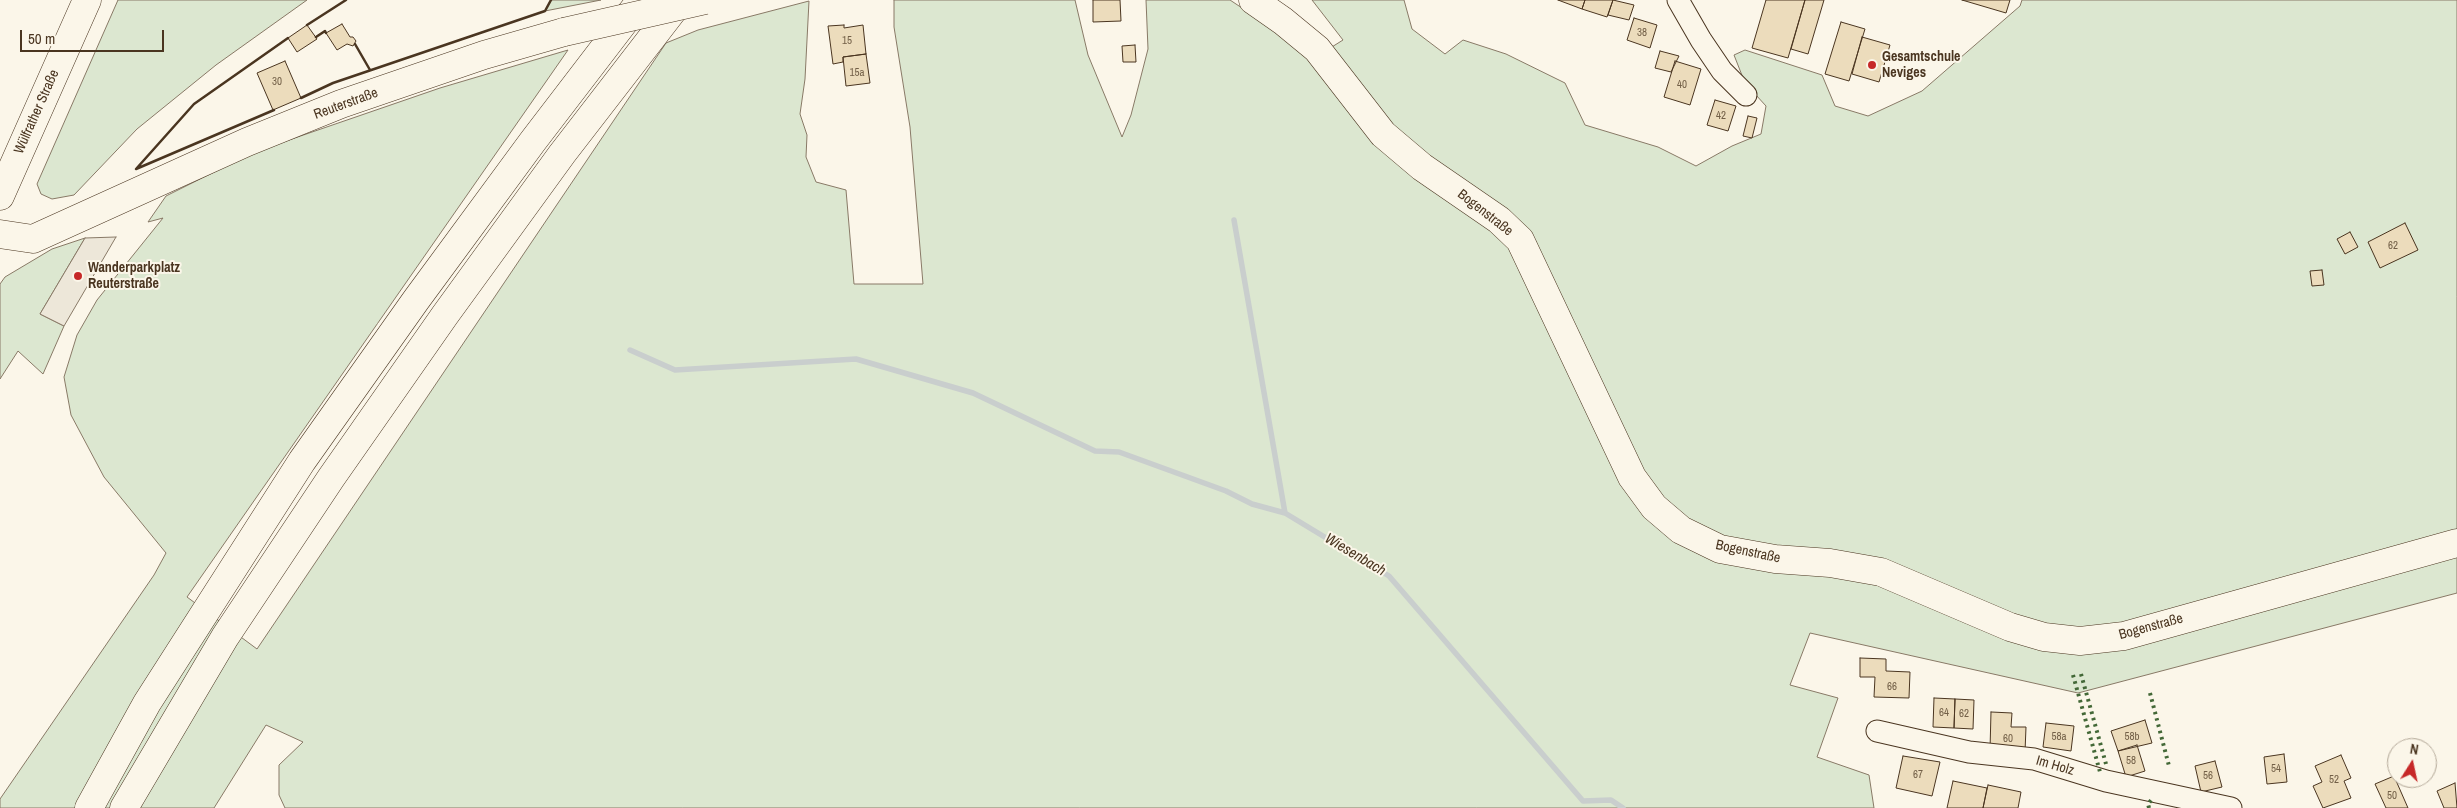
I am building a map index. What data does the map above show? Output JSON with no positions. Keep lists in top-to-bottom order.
{
  "streets": {
    "main road": ["Reuterstraße", "Wülfrather Straße", "Bogenstraße"],
    "street": ["Im Holz"]
  },
  "water": ["Wiesenbach"],
  "places": ["Gesamtschule Neviges", "Wanderparkplatz Reuterstraße"],
  "house_numbers": [
    "38",
    "15",
    "15a",
    "30",
    "40",
    "42",
    "62",
    "66",
    "64",
    "62",
    "58a",
    "58b",
    "60",
    "58",
    "54",
    "67",
    "56",
    "52",
    "50"
  ],
  "scale_bar": "50 m",
  "north": "top"
}
